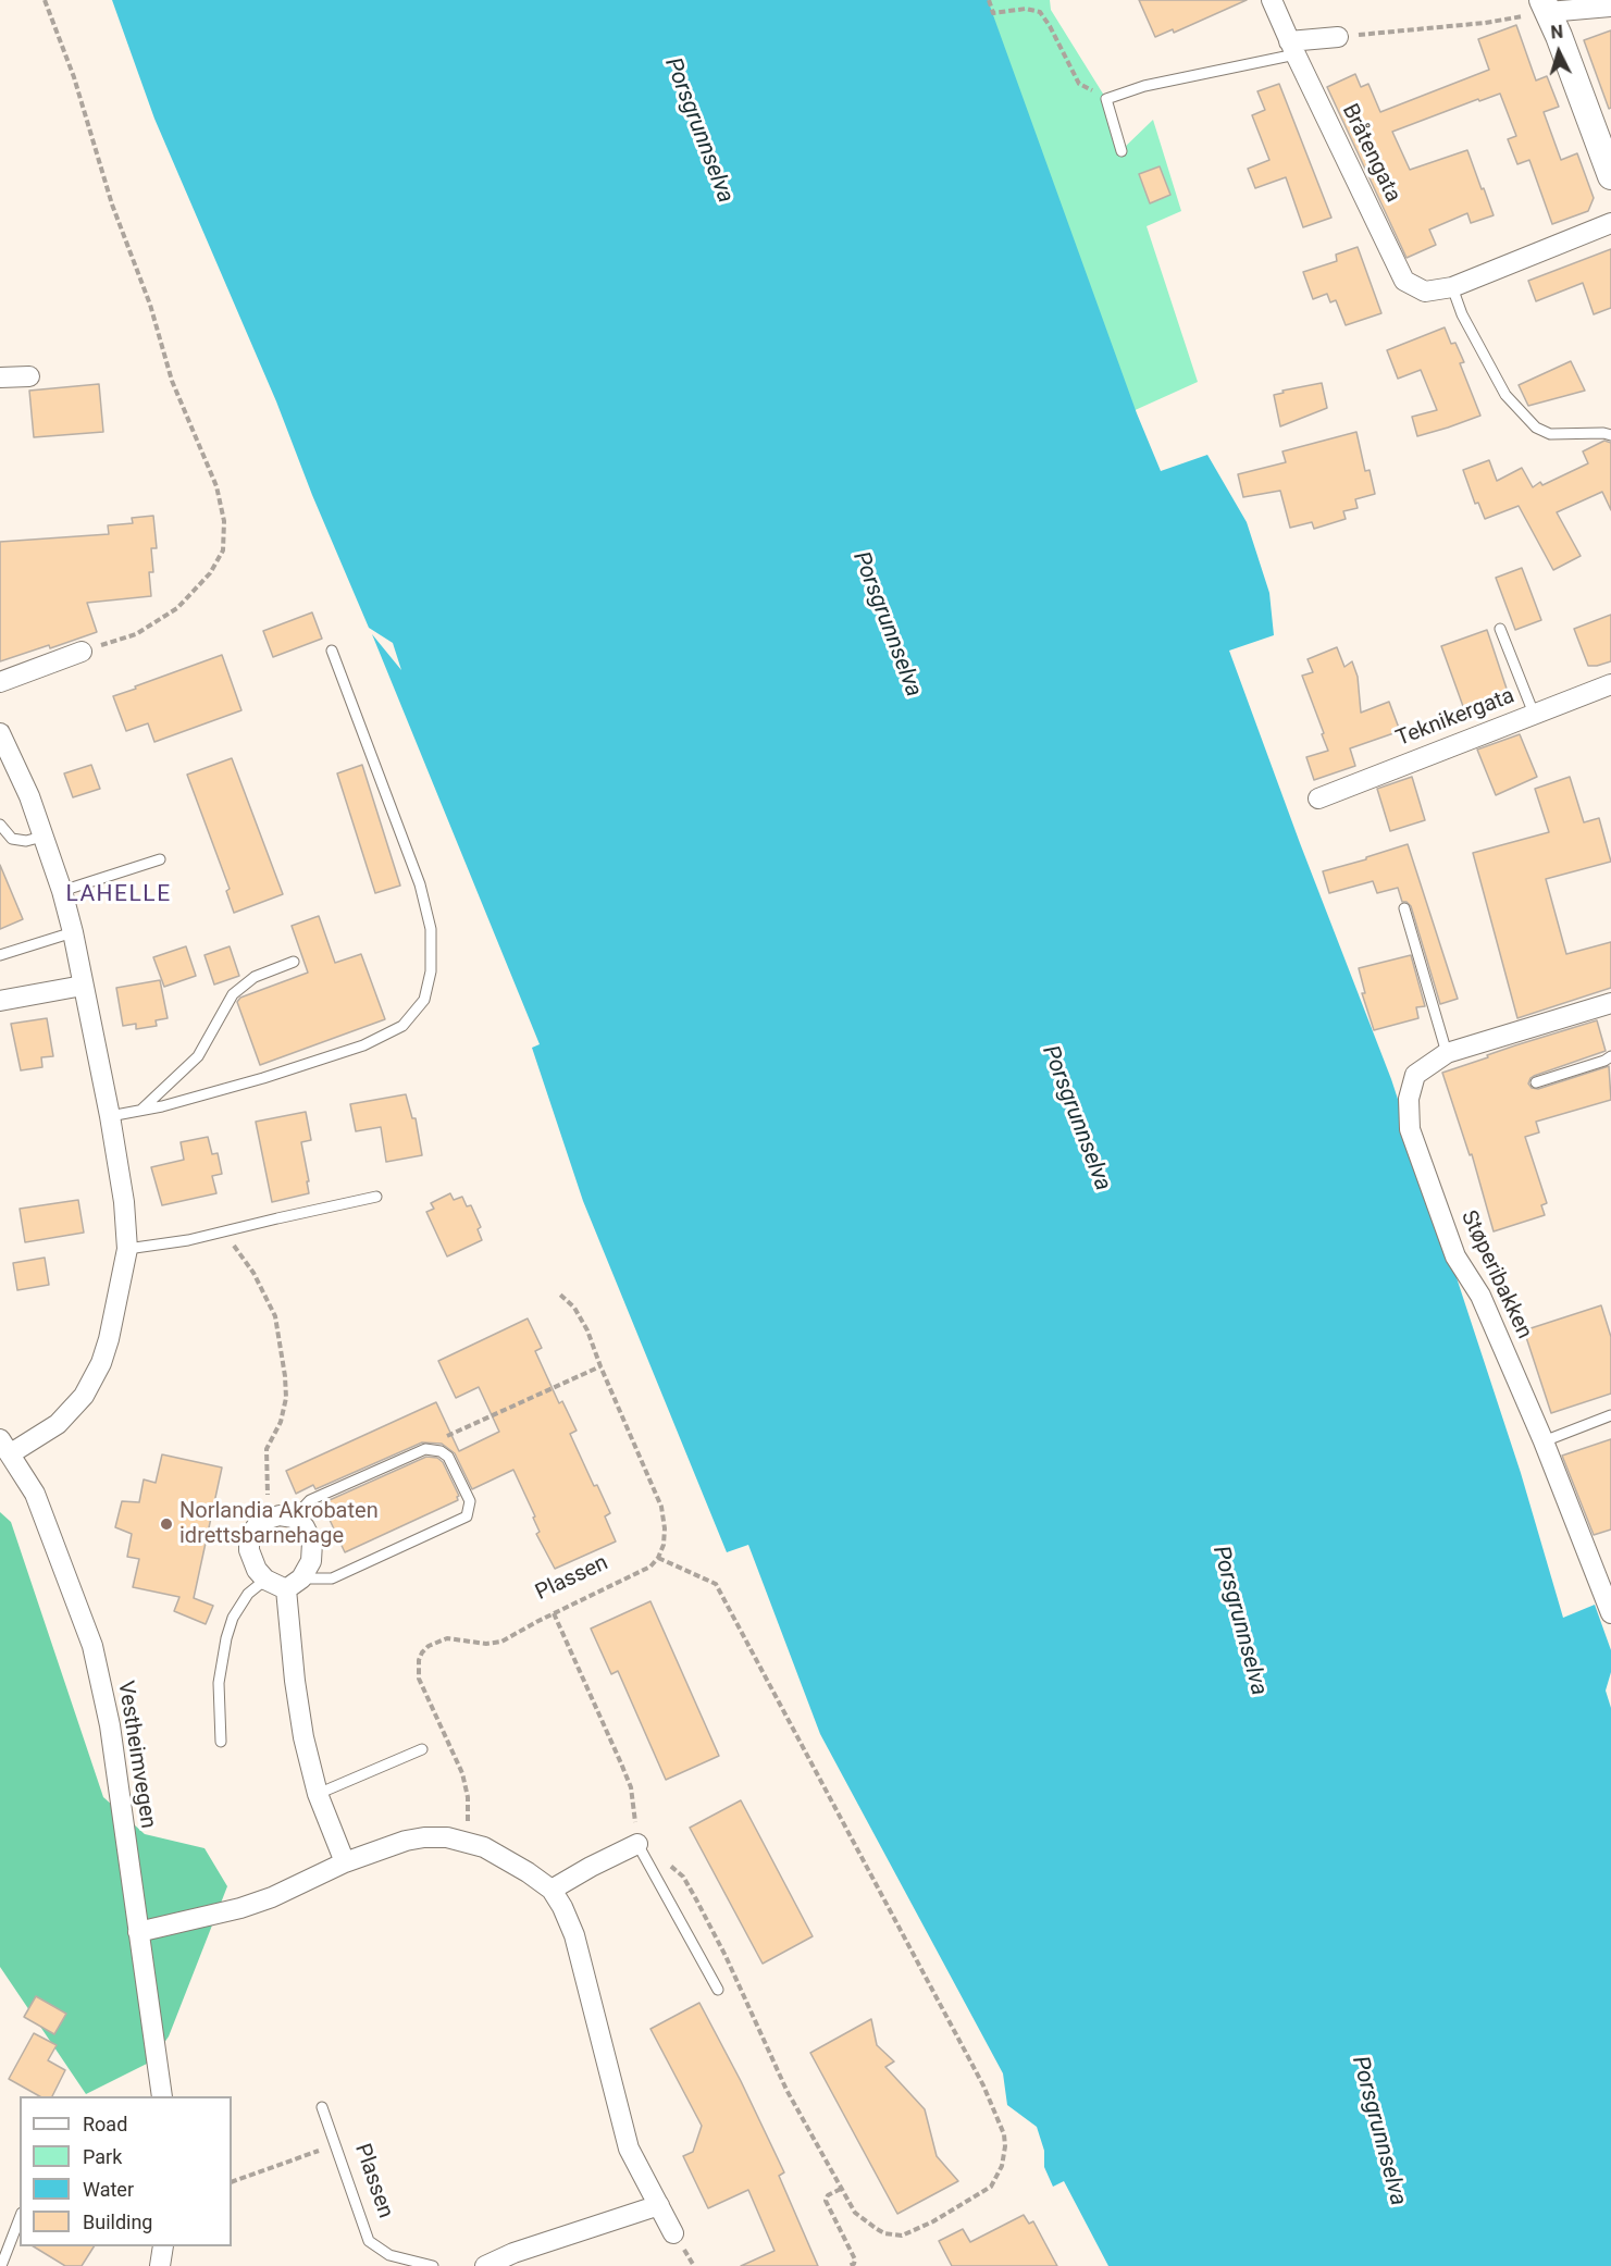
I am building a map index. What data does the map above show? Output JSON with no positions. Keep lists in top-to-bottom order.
{
  "streets": {
    "street": [
      "Bråtengata",
      "Teknikergata",
      "Støperibakken",
      "Vestheimvegen"
    ],
    "lane": ["Plassen"]
  },
  "districts": ["LAHELLE"],
  "water": ["Porsgrunnselva"],
  "places": ["Norlandia Akrobaten idrettsbarnehage"],
  "legend": [
    "Road",
    "Park",
    "Water",
    "Building"
  ],
  "north": "top"
}
